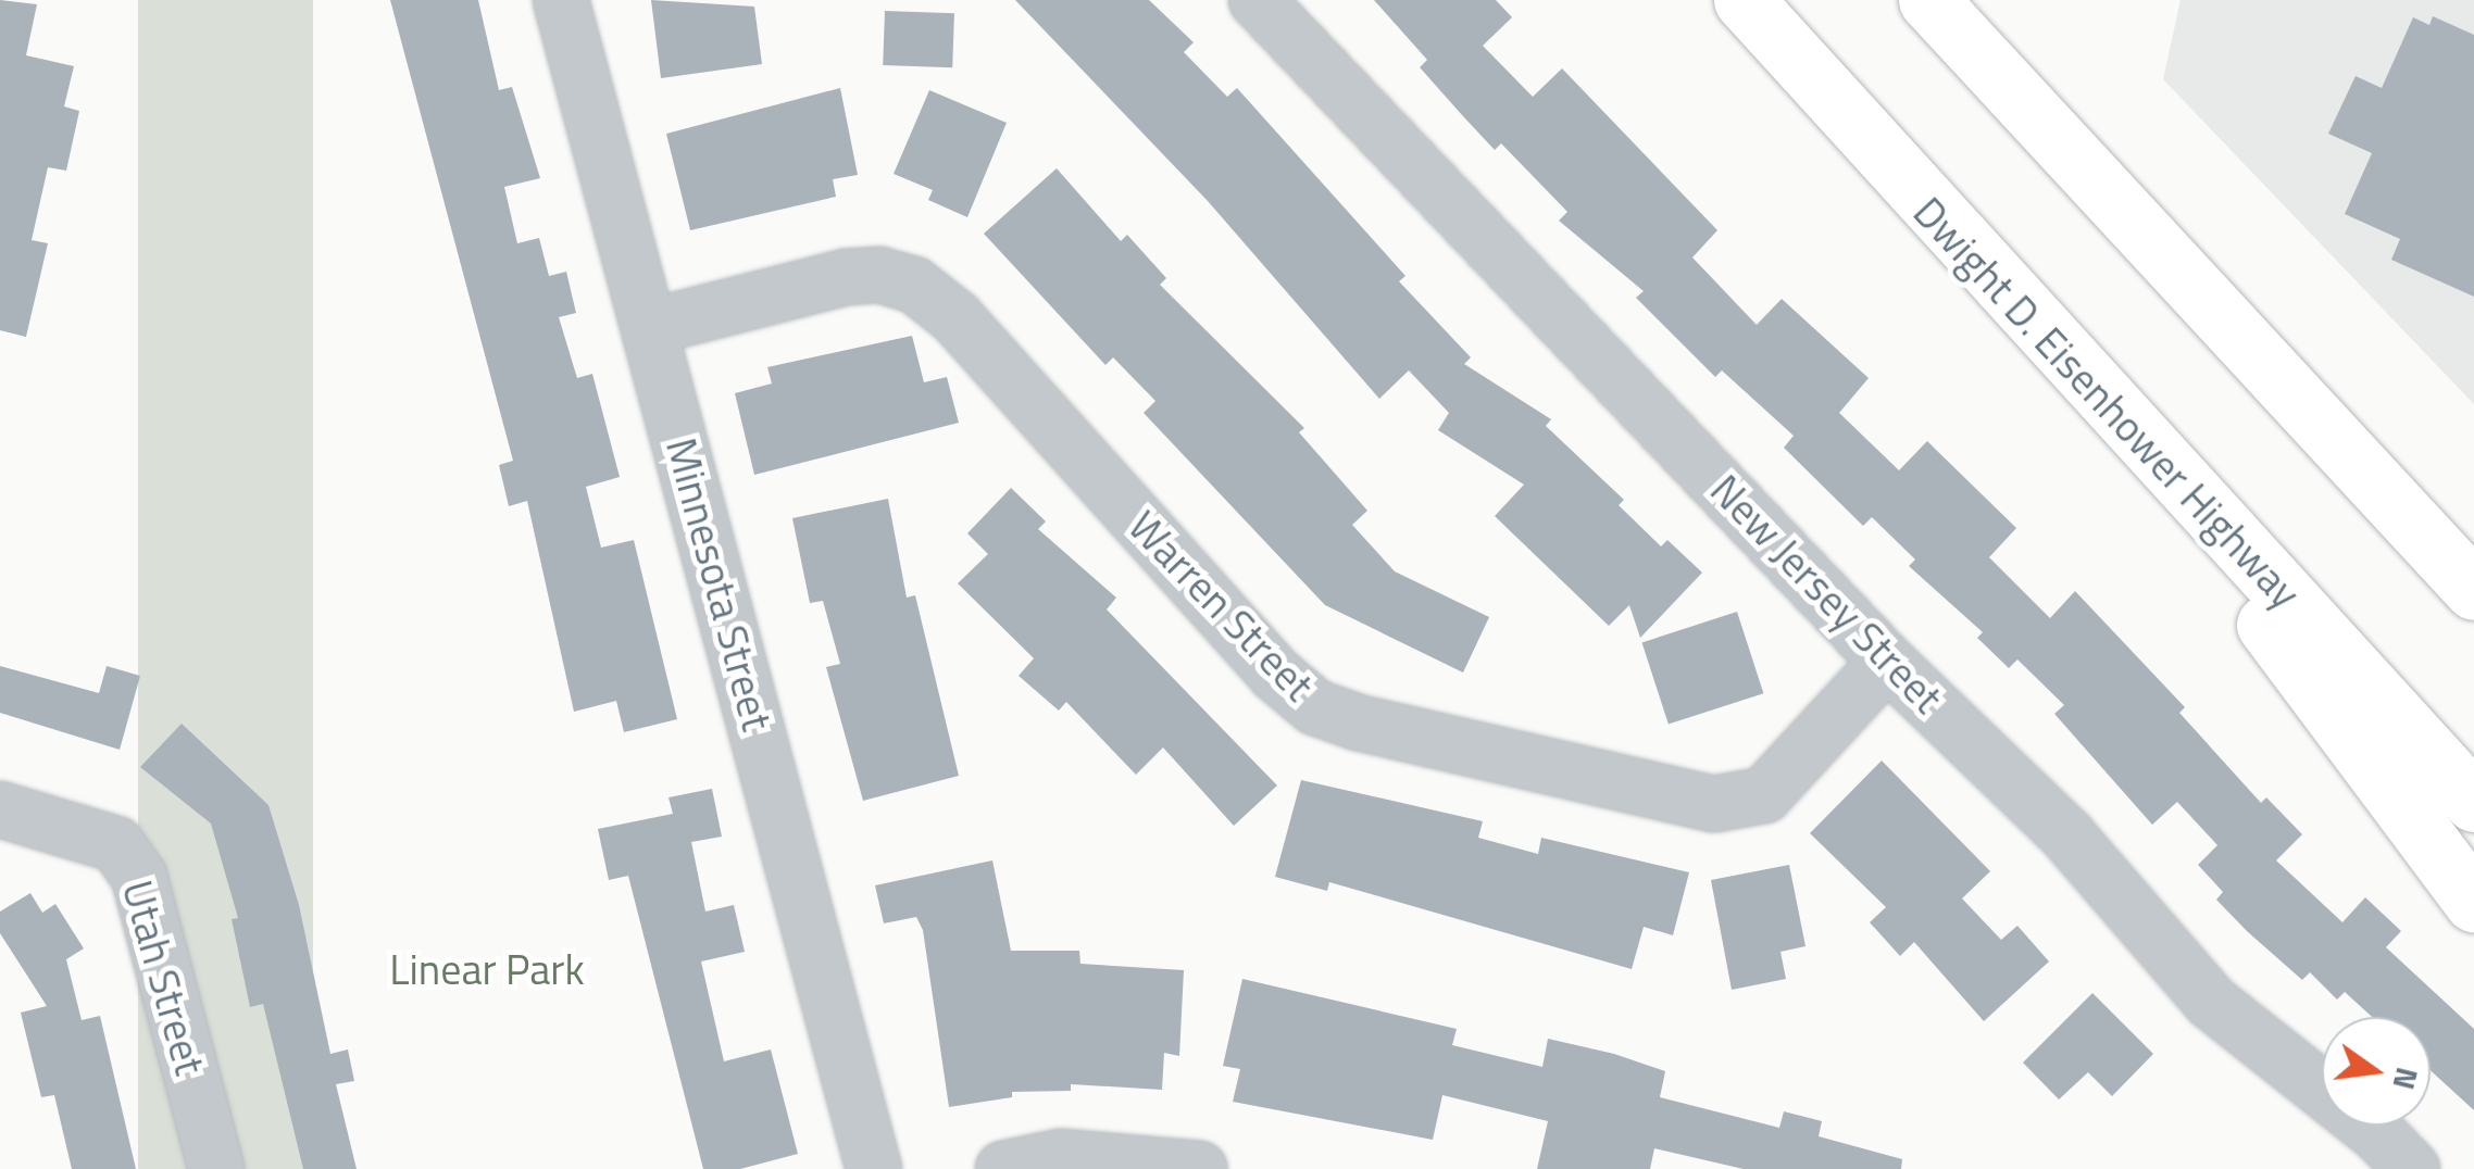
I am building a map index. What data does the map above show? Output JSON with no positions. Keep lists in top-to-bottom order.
{
  "streets": {
    "highway": ["Dwight D. Eisenhower Highway"],
    "street": [
      "Minnesota Street",
      "New Jersey Street",
      "Warren Street",
      "Utah Street"
    ]
  },
  "crossings": [
    ["Minnesota Street", "Warren Street"],
    ["New Jersey Street", "Warren Street"]
  ],
  "parks": ["Linear Park"],
  "north": "right"
}
